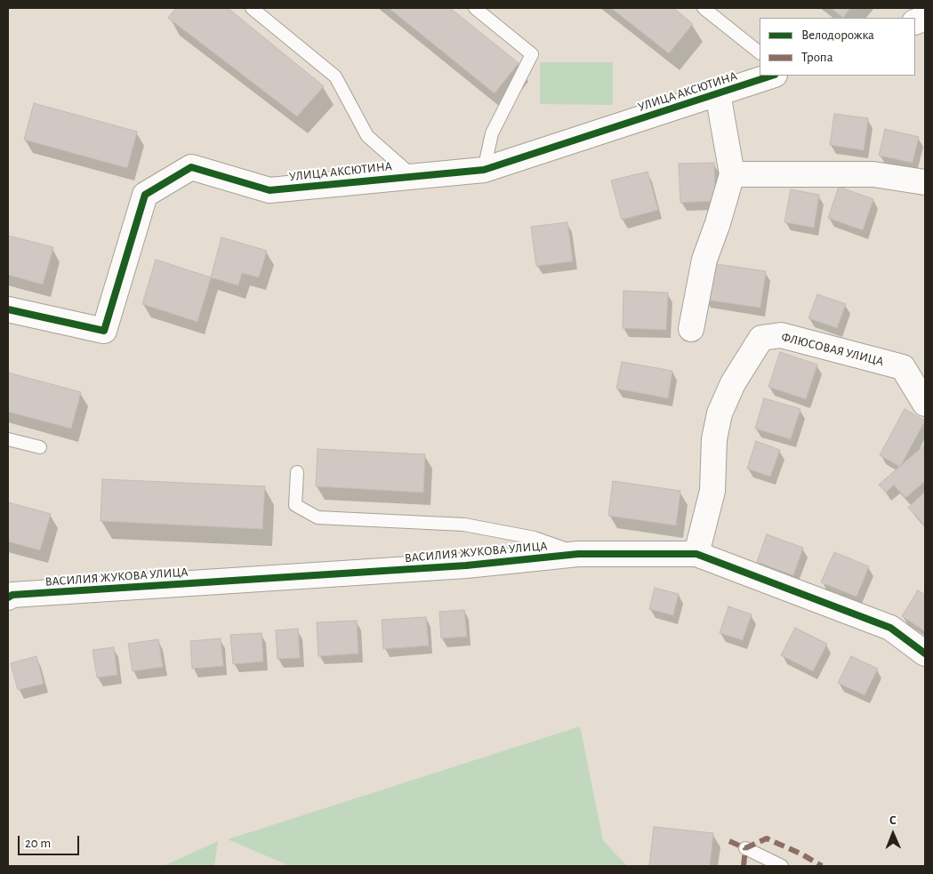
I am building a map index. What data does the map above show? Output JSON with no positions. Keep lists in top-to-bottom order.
{
  "streets": {
    "street": ["УЛИЦА АКСЮТИНА", "ФЛЮСОВАЯ УЛИЦА", "ВАСИЛИЯ ЖУКОВА УЛИЦА"]
  },
  "crossings": [
    ["ФЛЮСОВАЯ УЛИЦА", "ВАСИЛИЯ ЖУКОВА УЛИЦА"]
  ],
  "legend": ["Велодорожка", "Тропа"],
  "scale_bar": "20 m",
  "north": "top"
}
